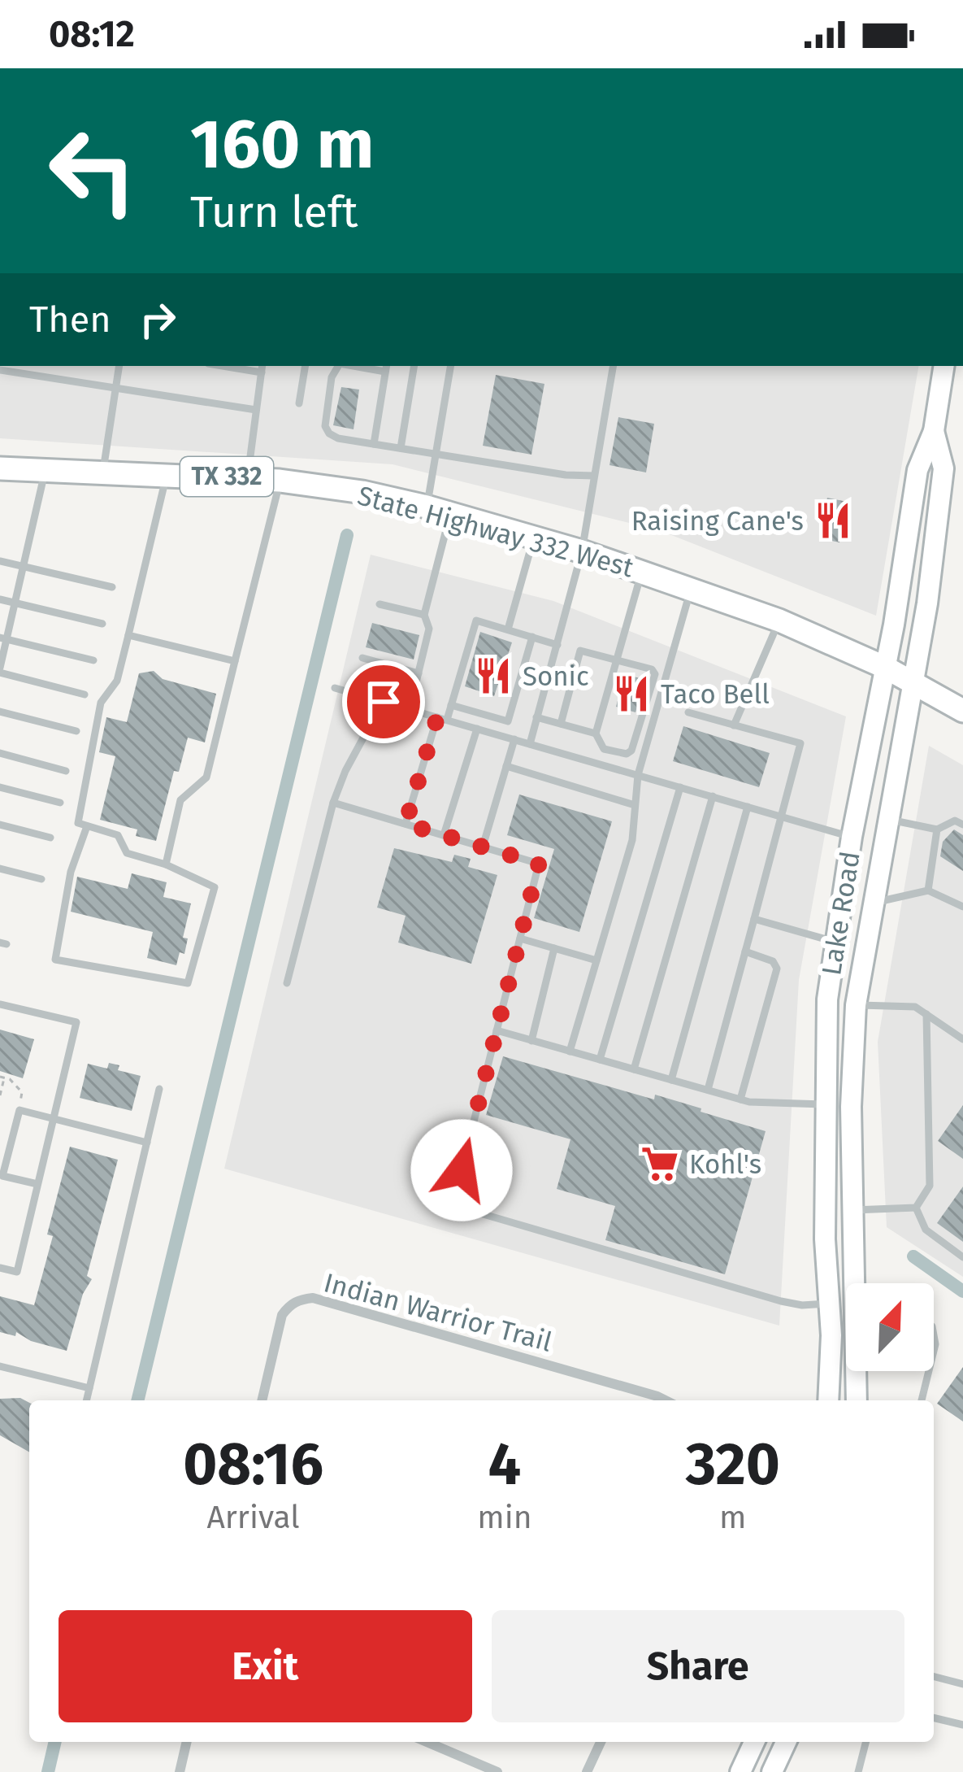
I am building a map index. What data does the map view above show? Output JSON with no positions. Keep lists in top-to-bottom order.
{
  "streets": {
    "main road": ["TX 332", "State Highway 332 West"],
    "street": ["Lake Road", "Indian Warrior Trail"]
  },
  "crossings": [
    ["State Highway 332 West", "Lake Road"]
  ],
  "places": {
    "restaurant": ["Raising Cane's", "Sonic", "Taco Bell"],
    "supermarket": ["Kohl's"]
  },
  "north": "top right",
  "page": {
    "status": "08:12",
    "turn": ["160 m", "Turn left"],
    "then": "Then",
    "eta": [
      "08:16",
      "Arrival",
      "4",
      "min",
      "320",
      "m"
    ],
    "buttons": ["Exit", "Share"]
  }
}
